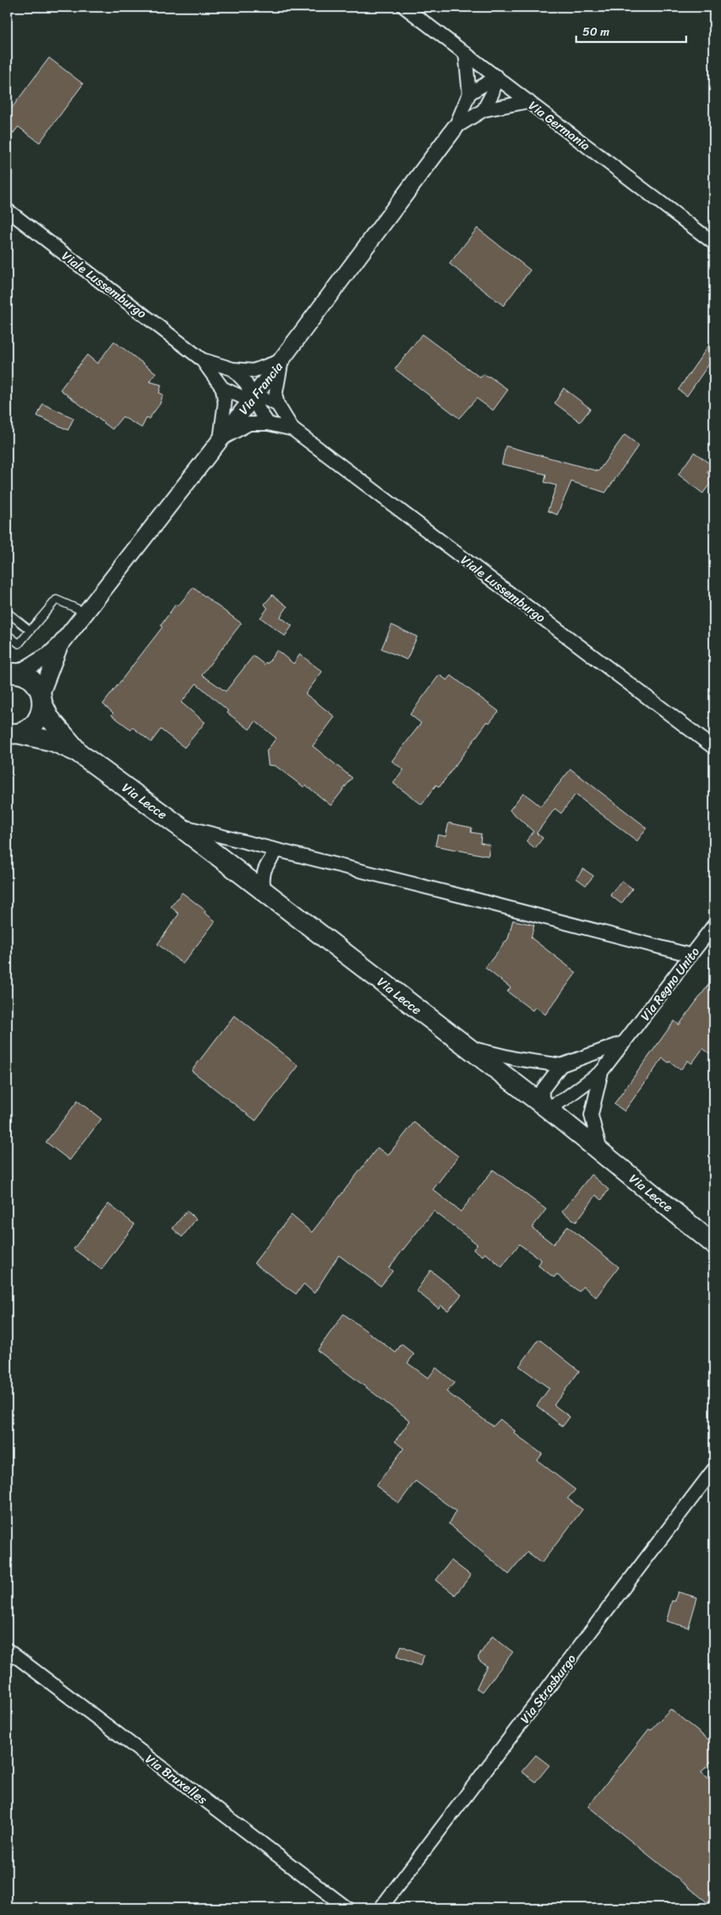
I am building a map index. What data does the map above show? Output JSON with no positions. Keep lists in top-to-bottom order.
{
  "streets": {
    "main road": ["Via Lecce"],
    "street": [
      "Via Germania",
      "Viale Lussemburgo",
      "Via Francia",
      "Via Regno Unito",
      "Via Strasburgo",
      "Via Bruxelles"
    ]
  },
  "scale_bar": "50 m"
}
